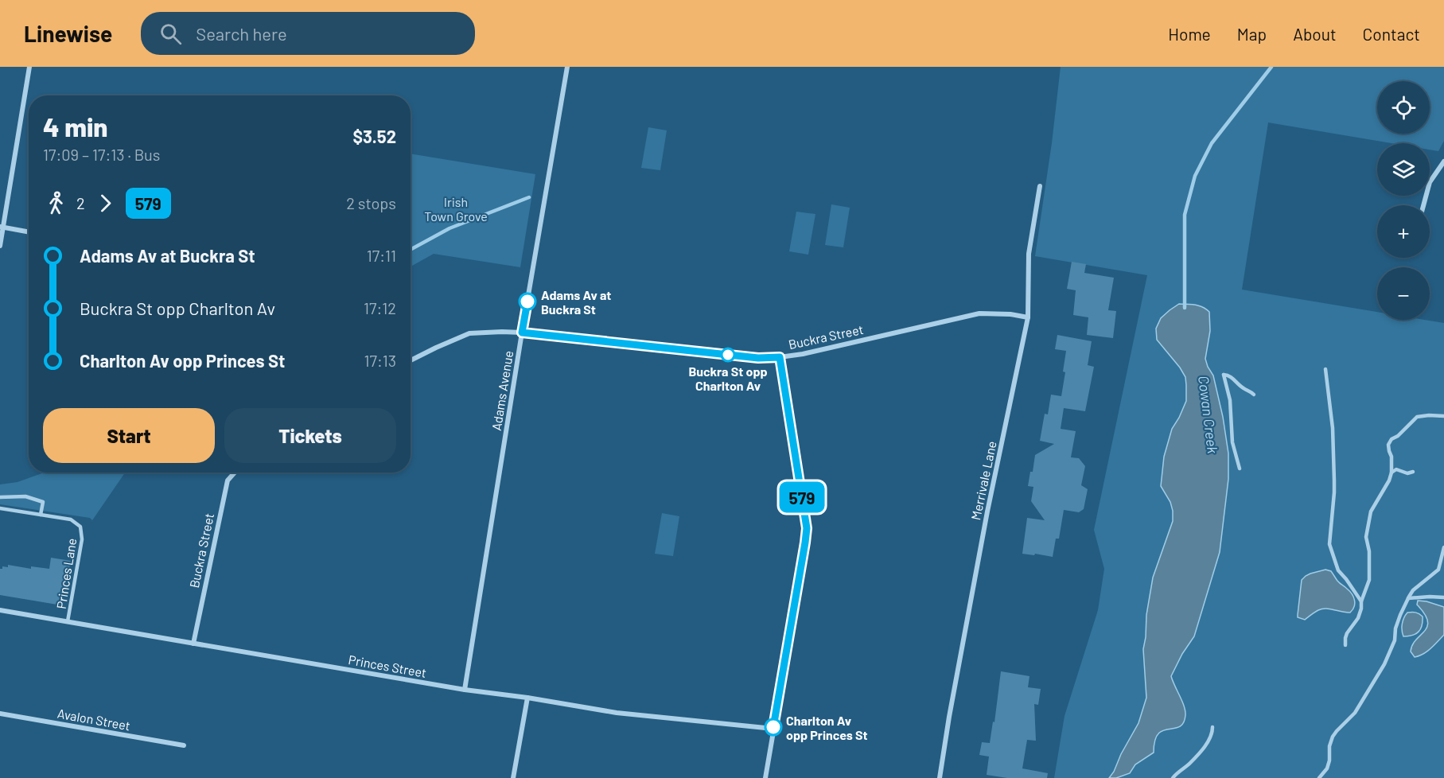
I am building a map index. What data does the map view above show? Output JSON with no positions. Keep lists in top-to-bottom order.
{
  "streets": {
    "street": [
      "Buckra Street",
      "Adams Avenue",
      "Merrivale Lane",
      "Princes Street",
      "Avalon Street"
    ],
    "lane": ["Princes Lane"]
  },
  "crossings": [
    ["Buckra Street", "Adams Avenue"],
    ["Buckra Street", "Merrivale Lane"],
    ["Buckra Street", "Princes Street"],
    ["Adams Avenue", "Princes Street"],
    ["Princes Lane", "Princes Street"]
  ],
  "water": ["Cowan Creek"],
  "parks": ["Irish Town Grove"],
  "places": ["Adams Av at Buckra St", "Buckra St opp Charlton Av", "Charlton Av opp Princes St"],
  "lines": ["bus line 579"],
  "page": {
    "header": "Linewise",
    "search": "Search here",
    "nav": [
      "Home",
      "Map",
      "About",
      "Contact"
    ],
    "on_map": "579",
    "map_buttons": ["+", "−"],
    "heading": ["4 min", "17:09 – 17:13 · Bus", "$3.52"],
    "legs": ["2", "579", "2 stops"],
    "list": [
      {
        "name": "Adams Av at Buckra St",
        "value": "17:11"
      },
      {
        "name": "Buckra St opp Charlton Av",
        "value": "17:12"
      },
      {
        "name": "Charlton Av opp Princes St",
        "value": "17:13"
      }
    ],
    "buttons": ["Start", "Tickets"]
  }
}
